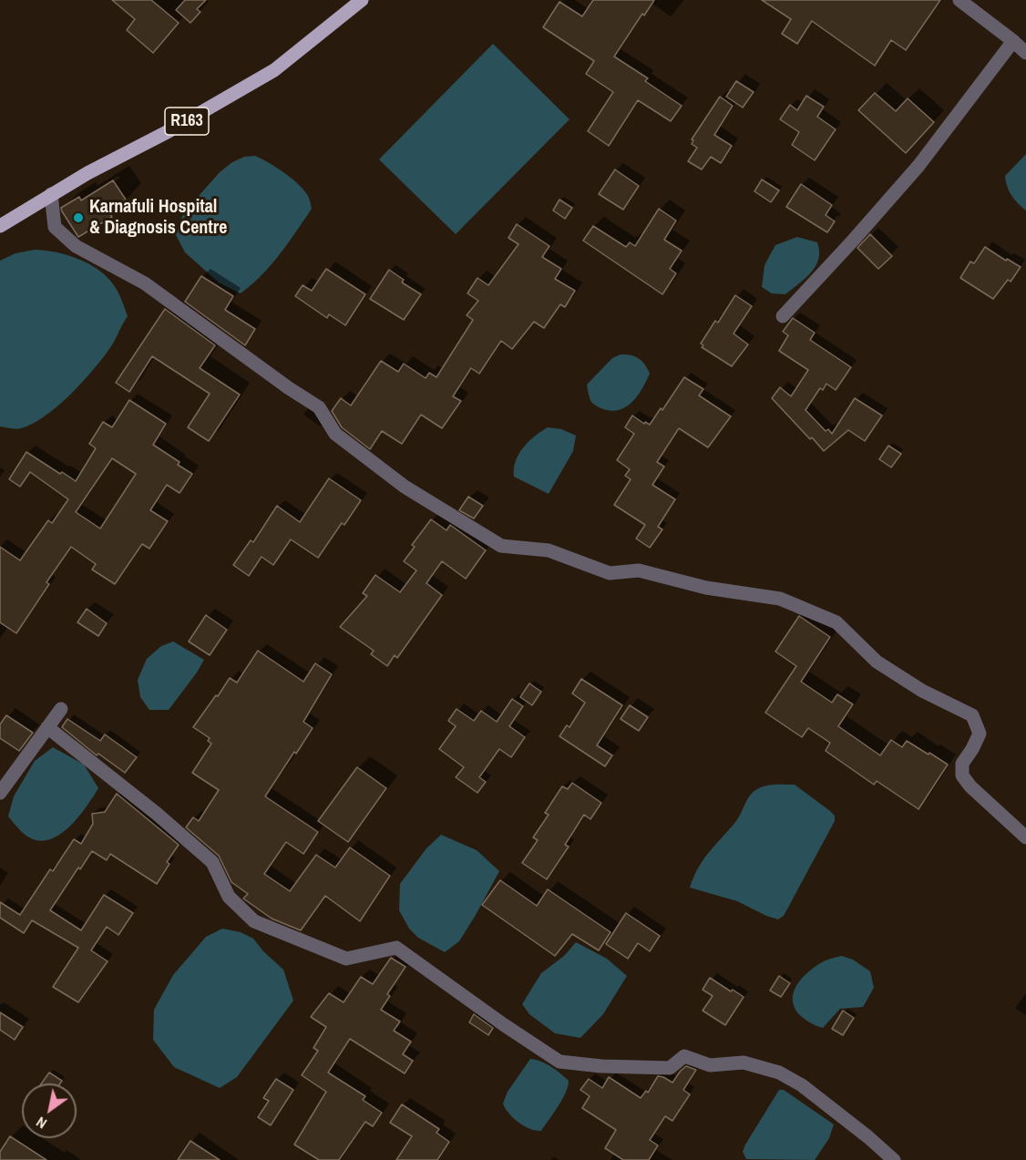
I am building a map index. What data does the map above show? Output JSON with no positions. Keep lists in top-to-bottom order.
{
  "streets": {
    "main road": ["R163"]
  },
  "places": ["Karnafuli Hospital & Diagnosis Centre"],
  "north": "bottom left"
}
